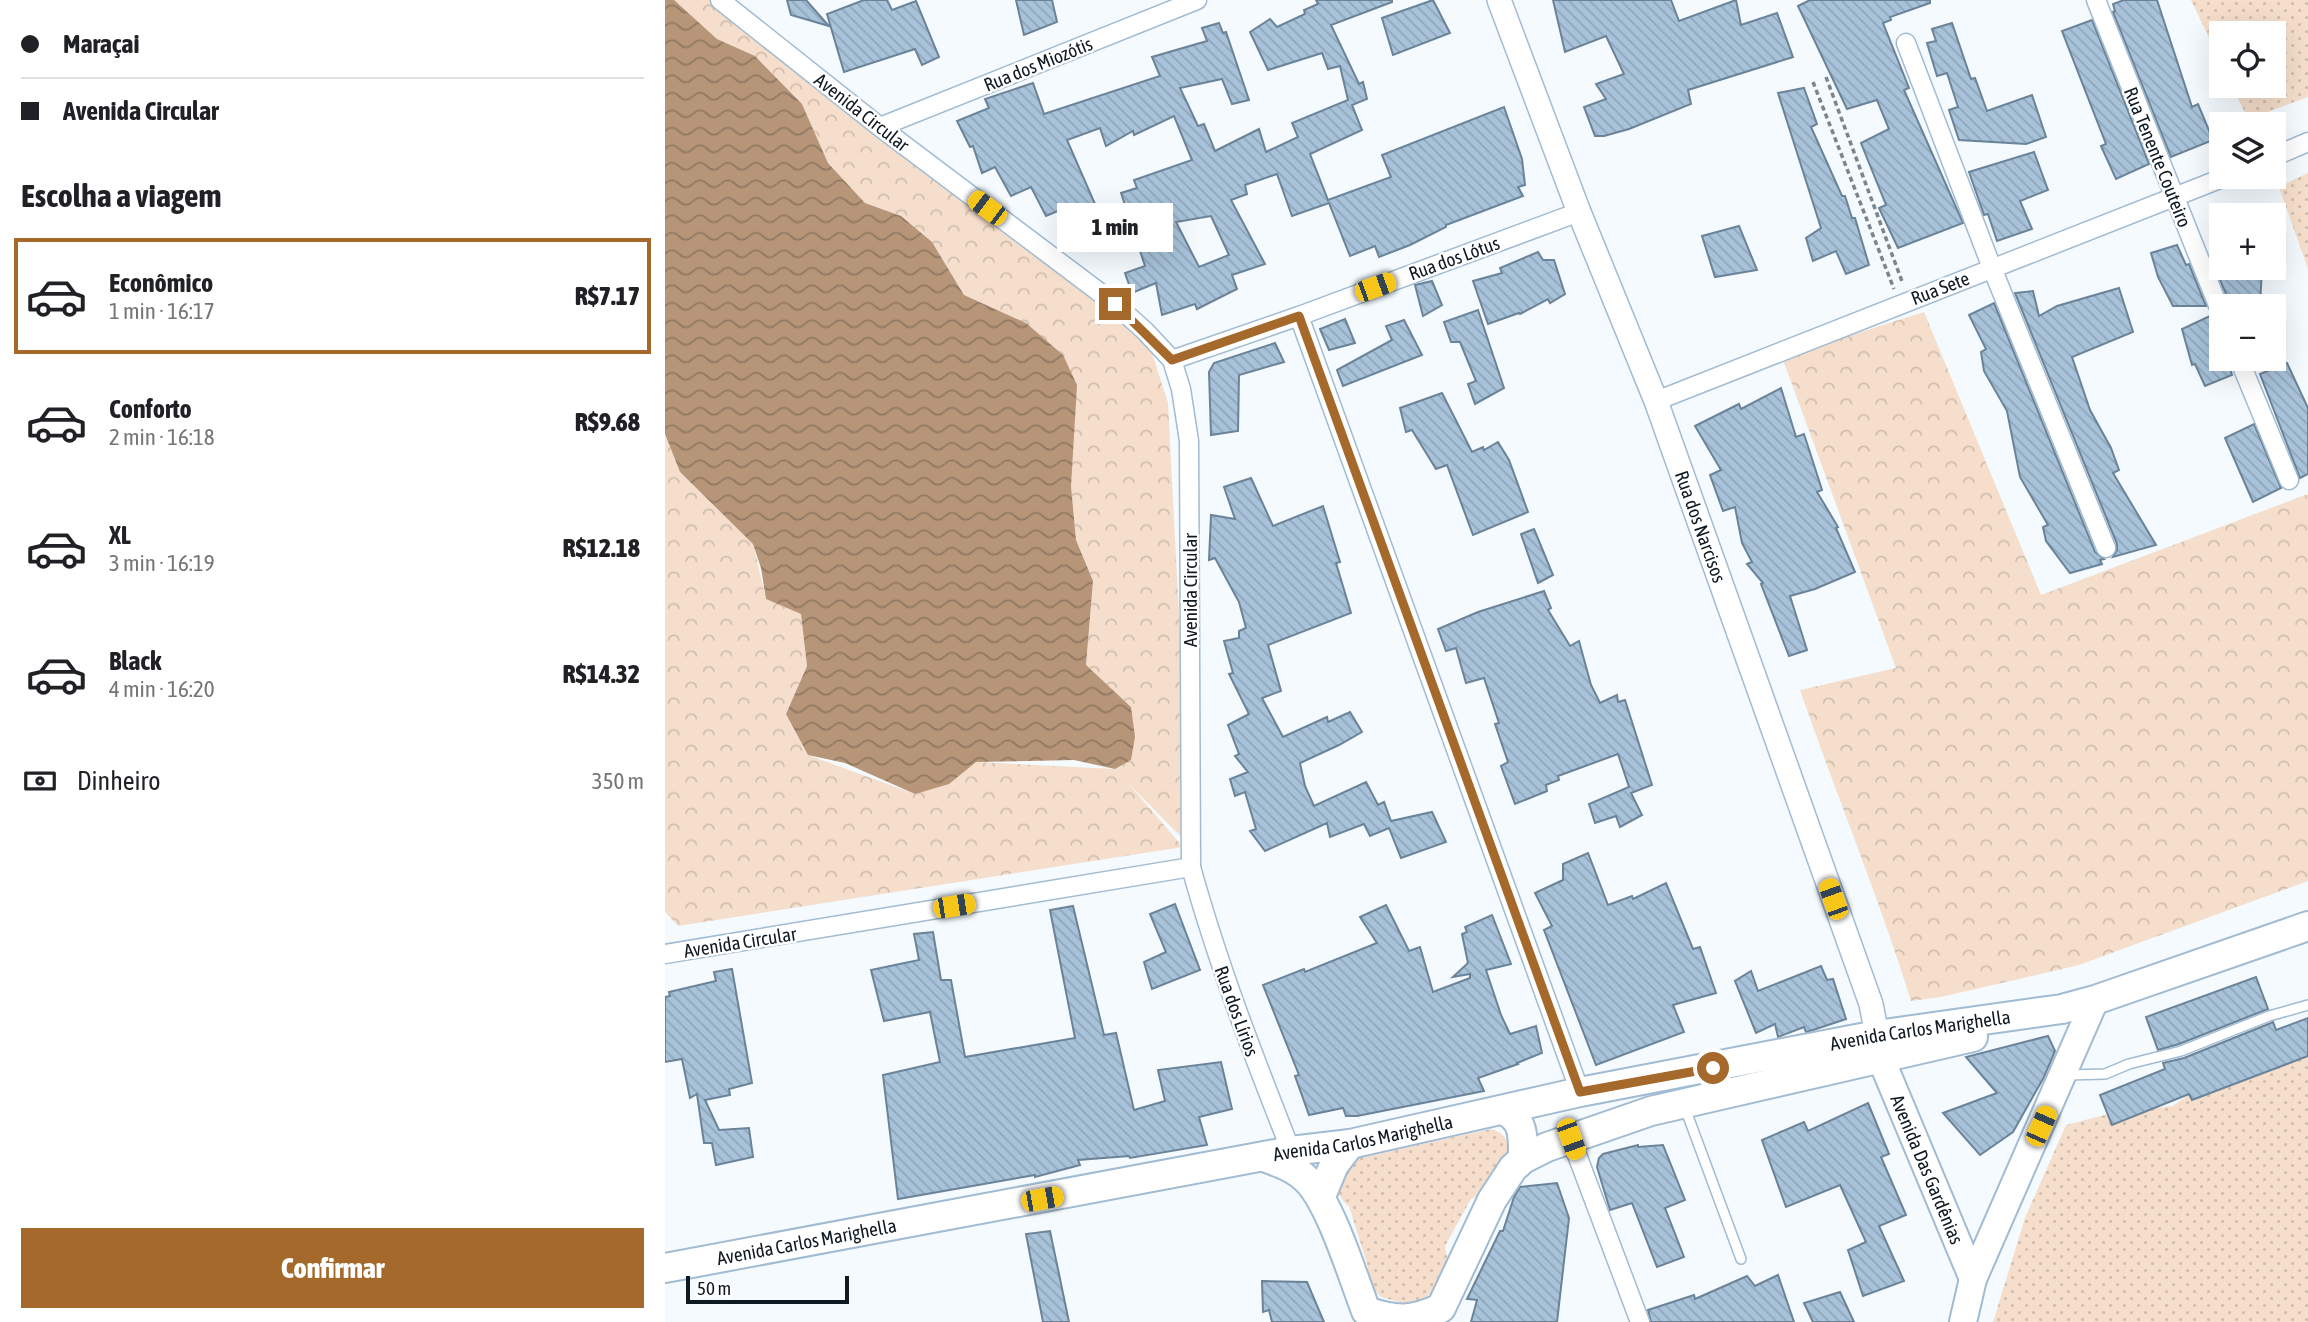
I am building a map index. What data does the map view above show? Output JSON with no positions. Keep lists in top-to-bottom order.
{
  "streets": {
    "main road": ["Avenida Carlos Marighella", "Avenida Das Gardênias"],
    "street": [
      "Rua dos Miozótis",
      "Avenida Circular",
      "Rua Tenente Couteiro",
      "Rua dos Lótus",
      "Rua Sete",
      "Rua dos Narcisos",
      "Rua dos Lírios"
    ]
  },
  "crossings": [
    ["Rua dos Miozótis", "Avenida Circular"],
    ["Avenida Circular", "Rua dos Lótus"],
    ["Avenida Circular", "Rua dos Lírios"],
    ["Rua Tenente Couteiro", "Rua Sete"],
    ["Rua dos Lótus", "Rua dos Narcisos"],
    ["Rua Sete", "Rua dos Narcisos"],
    ["Rua dos Narcisos", "Avenida Carlos Marighella"],
    ["Rua dos Narcisos", "Avenida Das Gardênias"],
    ["Rua dos Lírios", "Avenida Carlos Marighella"],
    ["Avenida Carlos Marighella", "Avenida Das Gardênias"]
  ],
  "scale_bar": "50 m",
  "page": {
    "banner": ["Maraçai", "Avenida Circular"],
    "map_buttons": ["+", "−"],
    "heading": "Escolha a viagem",
    "bubble": "1 min",
    "list": [
      {
        "name": "Econômico",
        "note": "1 min · 16:17",
        "value": "R$7.17"
      },
      {
        "name": "Conforto",
        "note": "2 min · 16:18",
        "value": "R$9.68"
      },
      {
        "name": "XL",
        "note": "3 min · 16:19",
        "value": "R$12.18"
      },
      {
        "name": "Black",
        "note": "4 min · 16:20",
        "value": "R$14.32"
      }
    ],
    "pay": ["Dinheiro", "350 m"],
    "buttons": "Confirmar",
    "scale": "50 m"
  }
}
